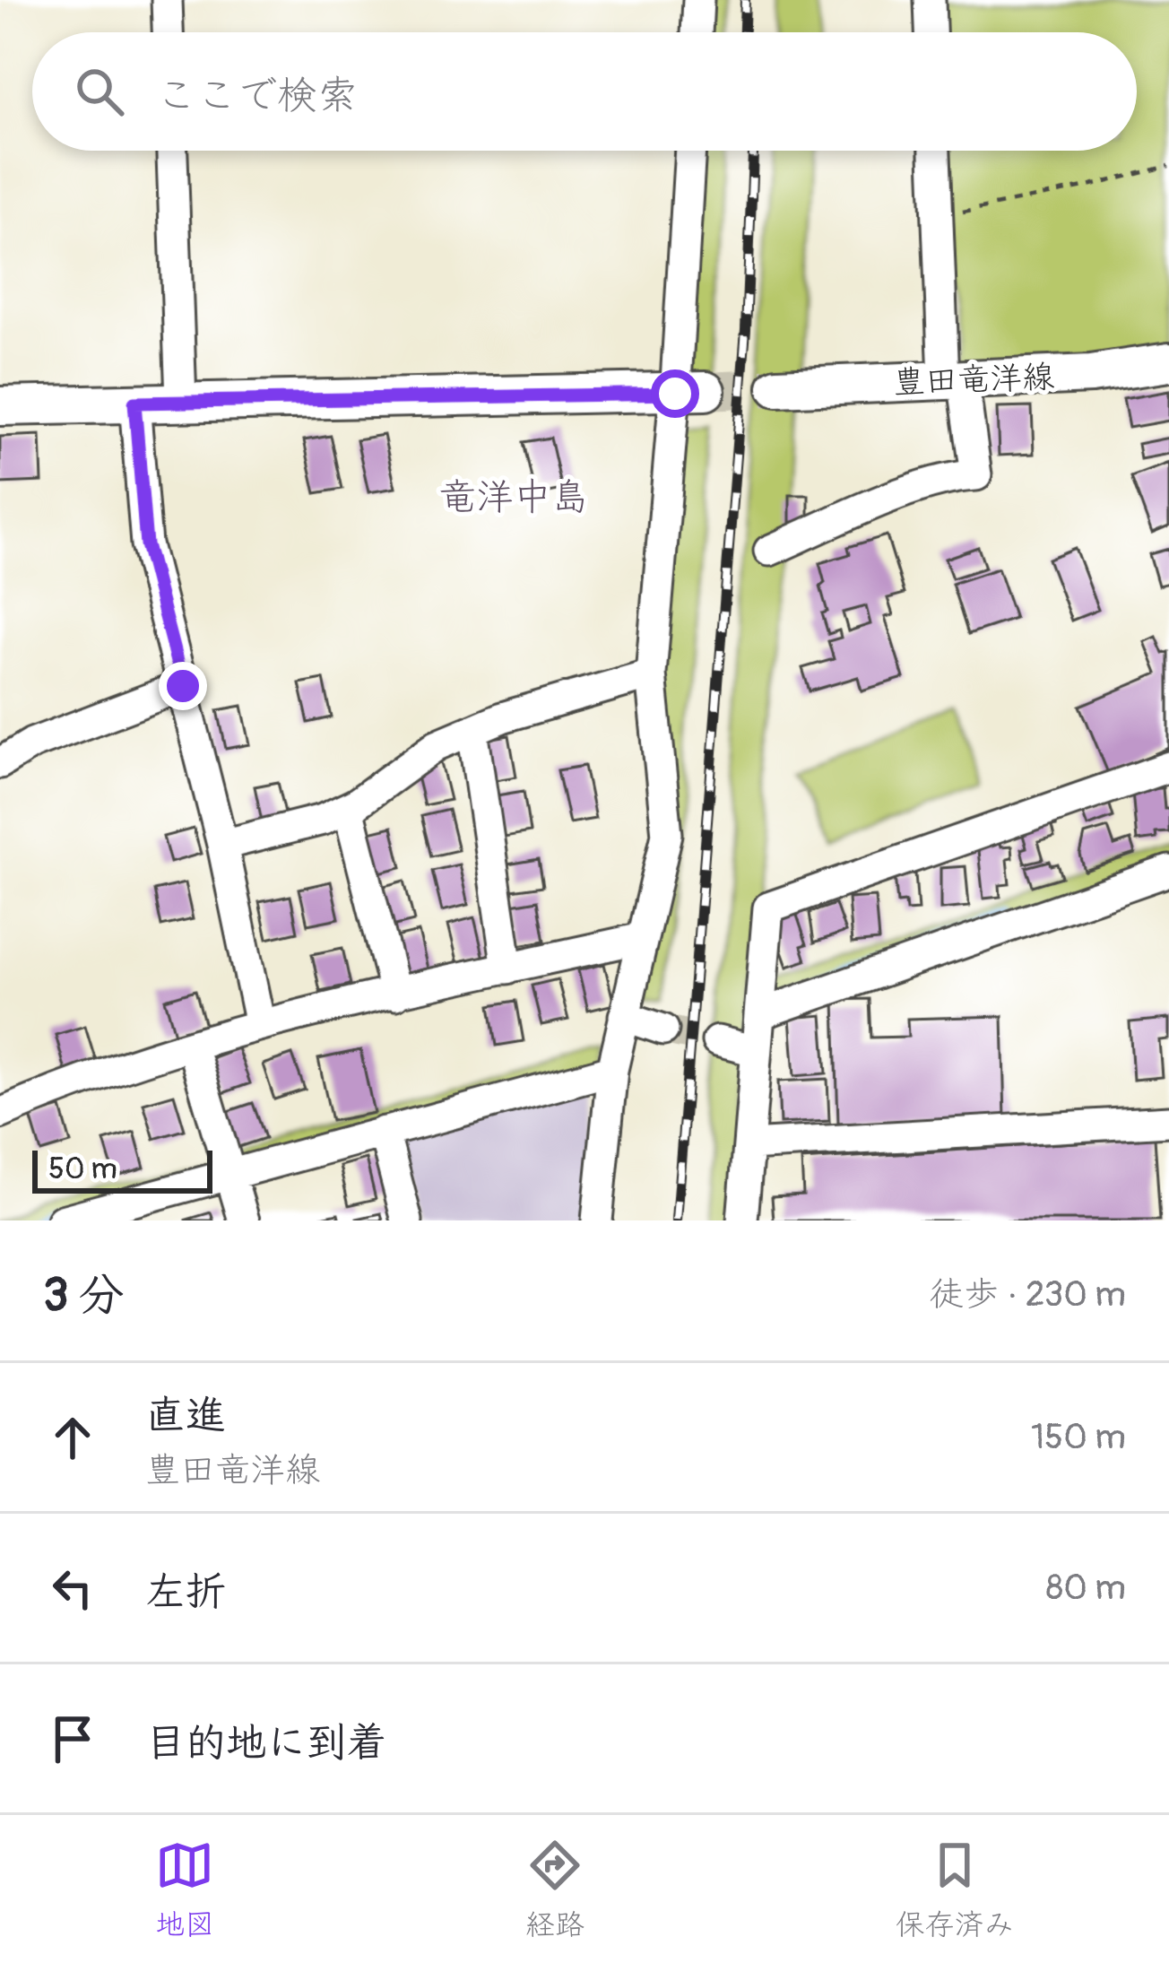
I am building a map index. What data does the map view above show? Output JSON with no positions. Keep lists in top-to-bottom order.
{
  "streets": {
    "main road": ["豊田竜洋線"]
  },
  "districts": ["竜洋中島"],
  "scale_bar": "50 m",
  "page": {
    "search": "ここで検索",
    "scale": "50 m",
    "heading": ["3 分", "徒歩 · 230 m"],
    "list": [
      ["直進", "豊田竜洋線", "150 m"],
      ["左折", "80 m"],
      "目的地に到着"
    ],
    "nav": ["地図", "経路", "保存済み"]
  }
}
